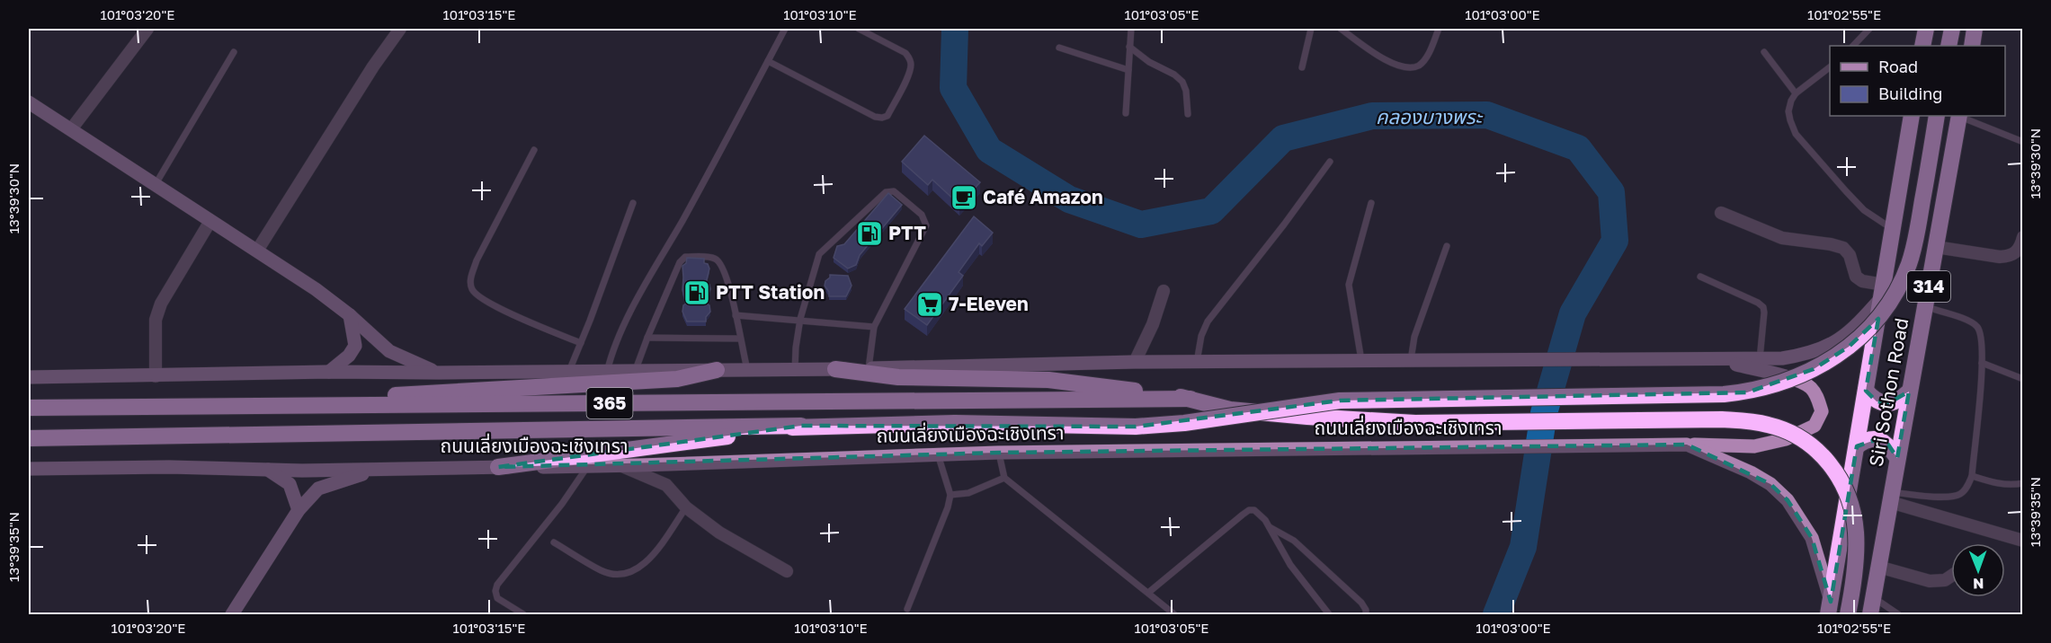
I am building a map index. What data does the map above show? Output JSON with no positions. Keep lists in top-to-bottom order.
{
  "streets": {
    "highway": [
      "314",
      "Siri Sothon Road",
      "365",
      "ถนนเลี่ยงเมืองฉะเชิงเทรา"
    ]
  },
  "crossings": [
    ["Siri Sothon Road", "365"],
    ["Siri Sothon Road", "ถนนเลี่ยงเมืองฉะเชิงเทรา"]
  ],
  "water": ["คลองบางพระ"],
  "places": {
    "cafe": ["Café Amazon"],
    "fuel station": ["PTT", "PTT Station"],
    "supermarket": ["7-Eleven"]
  },
  "legend": ["Road", "Building"],
  "north": "bottom",
  "coordinates": [
    "101°03'20\"E",
    "101°03'15\"E",
    "101°03'10\"E",
    "101°03'05\"E",
    "101°03'00\"E",
    "101°02'55\"E",
    "13°39'30\"N",
    "13°39'35\"N"
  ]
}
